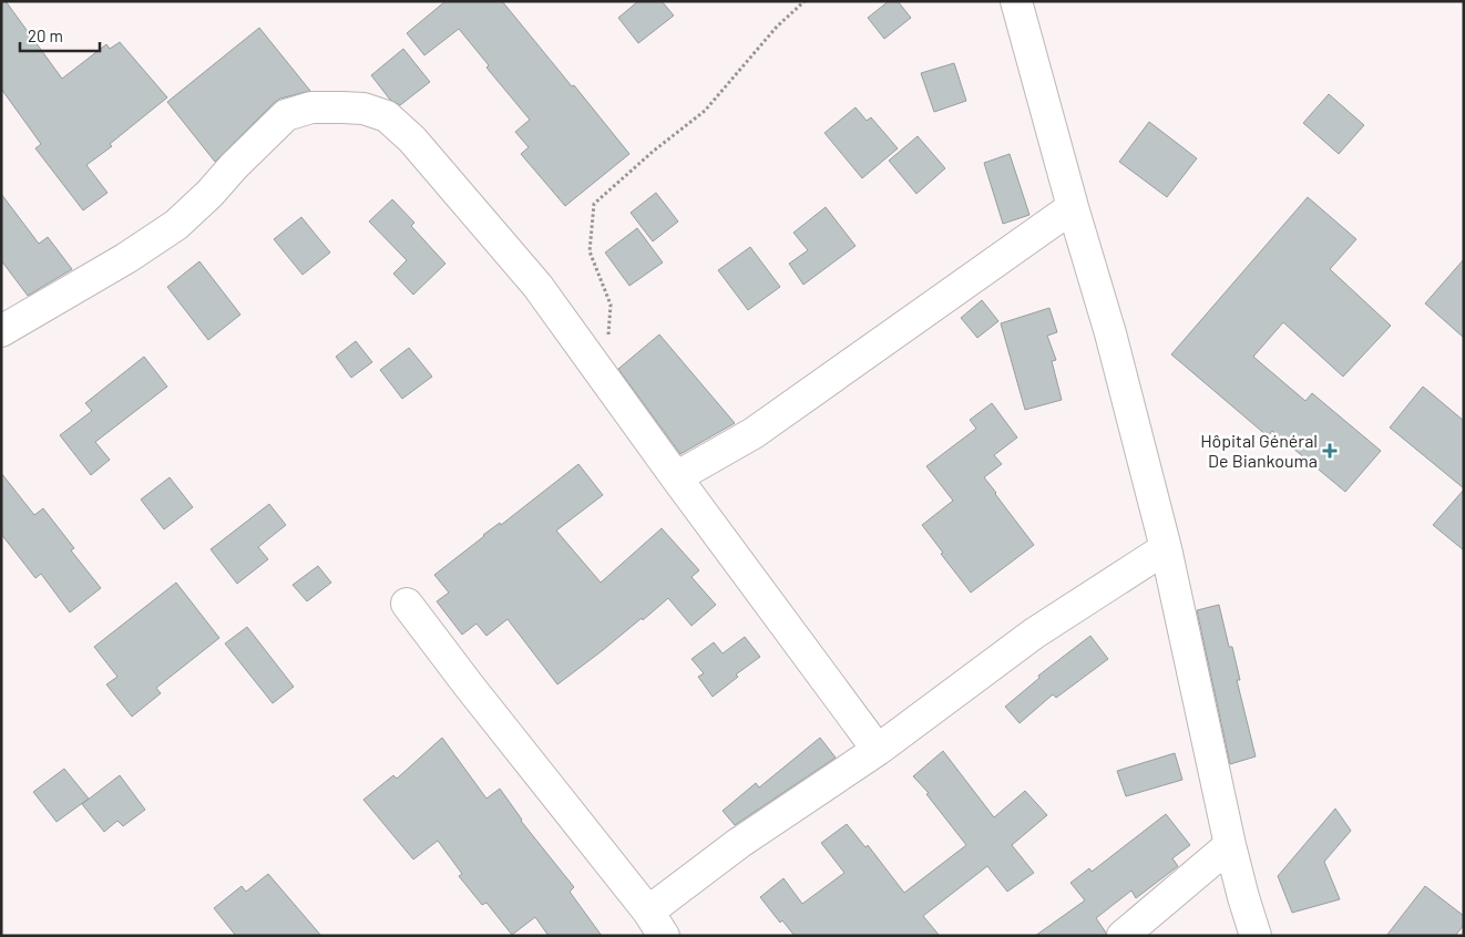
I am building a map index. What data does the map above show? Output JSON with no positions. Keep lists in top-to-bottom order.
{
  "places": {
    "health": ["Hôpital Général De Biankouma"]
  },
  "scale_bar": "20 m"
}
